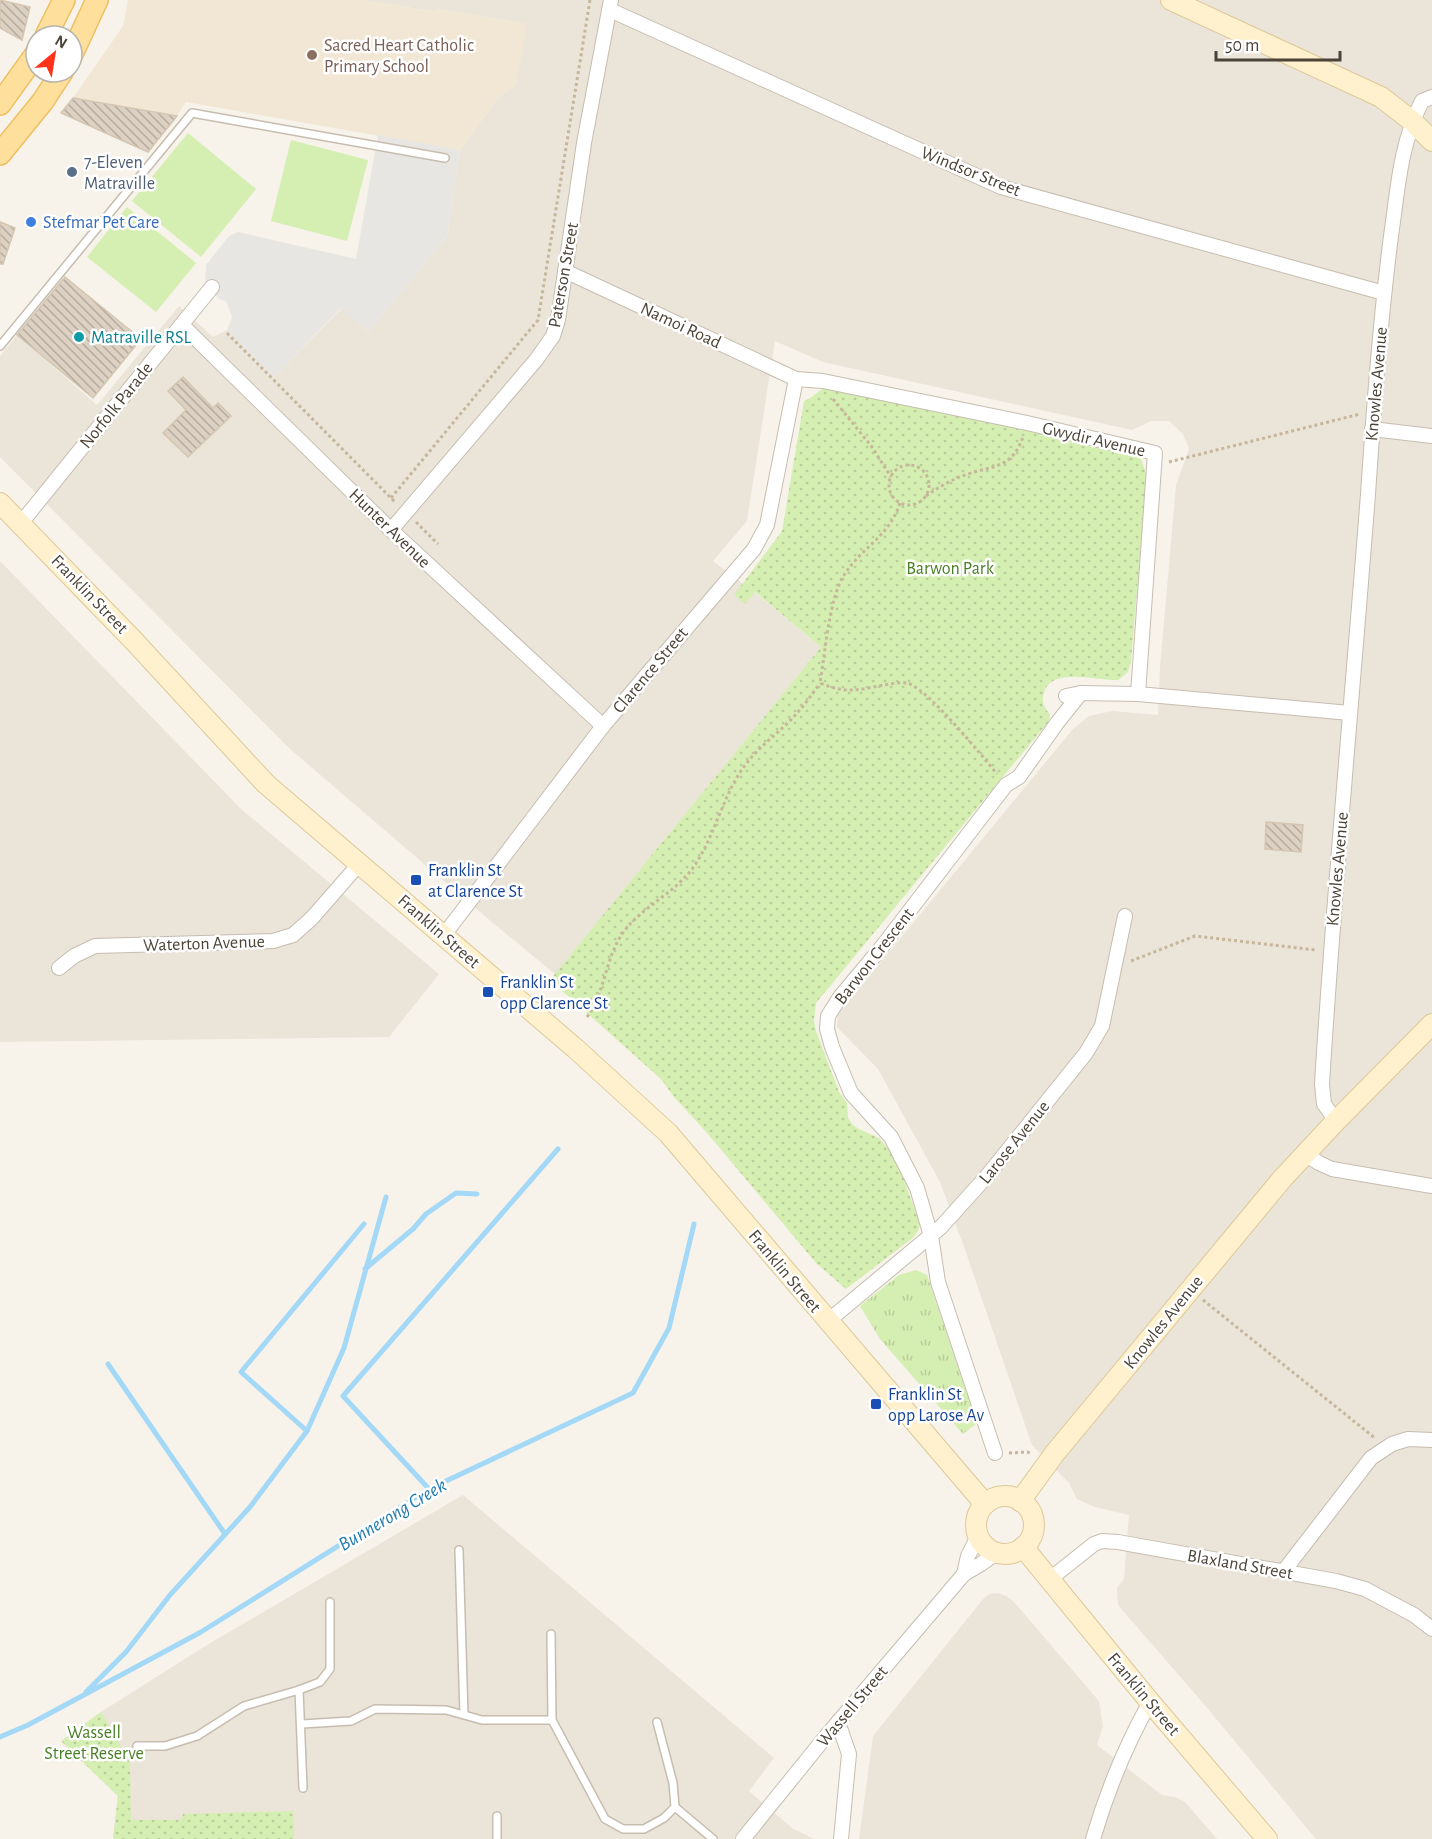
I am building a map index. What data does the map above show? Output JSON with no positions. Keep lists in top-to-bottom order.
{
  "streets": {
    "street": [
      "Windsor Street",
      "Paterson Street",
      "Namoi Road",
      "Knowles Avenue",
      "Norfolk Parade",
      "Gwydir Avenue",
      "Hunter Avenue",
      "Franklin Street",
      "Clarence Street",
      "Waterton Avenue",
      "Barwon Crescent",
      "Larose Avenue",
      "Blaxland Street",
      "Wassell Street"
    ]
  },
  "crossings": [
    ["Windsor Street", "Paterson Street"],
    ["Windsor Street", "Knowles Avenue"],
    ["Paterson Street", "Namoi Road"],
    ["Paterson Street", "Hunter Avenue"],
    ["Namoi Road", "Gwydir Avenue"],
    ["Namoi Road", "Clarence Street"],
    ["Knowles Avenue", "Franklin Street"],
    ["Knowles Avenue", "Wassell Street"],
    ["Norfolk Parade", "Hunter Avenue"],
    ["Norfolk Parade", "Franklin Street"],
    ["Gwydir Avenue", "Clarence Street"],
    ["Hunter Avenue", "Clarence Street"],
    ["Franklin Street", "Clarence Street"],
    ["Franklin Street", "Waterton Avenue"],
    ["Franklin Street", "Larose Avenue"],
    ["Franklin Street", "Blaxland Street"],
    ["Franklin Street", "Wassell Street"],
    ["Barwon Crescent", "Larose Avenue"]
  ],
  "water": ["Bunnerong Creek"],
  "parks": ["Barwon Park", "Wassell Street Reserve"],
  "places": {
    "other": [
      "Sacred Heart Catholic Primary School",
      "7-Eleven Matraville",
      "Stefmar Pet Care",
      "Matraville RSL"
    ],
    "transit": ["Franklin St at Clarence St", "Franklin St opp Clarence St", "Franklin St opp Larose Av"]
  },
  "scale_bar": "50 m",
  "north": "top right"
}
